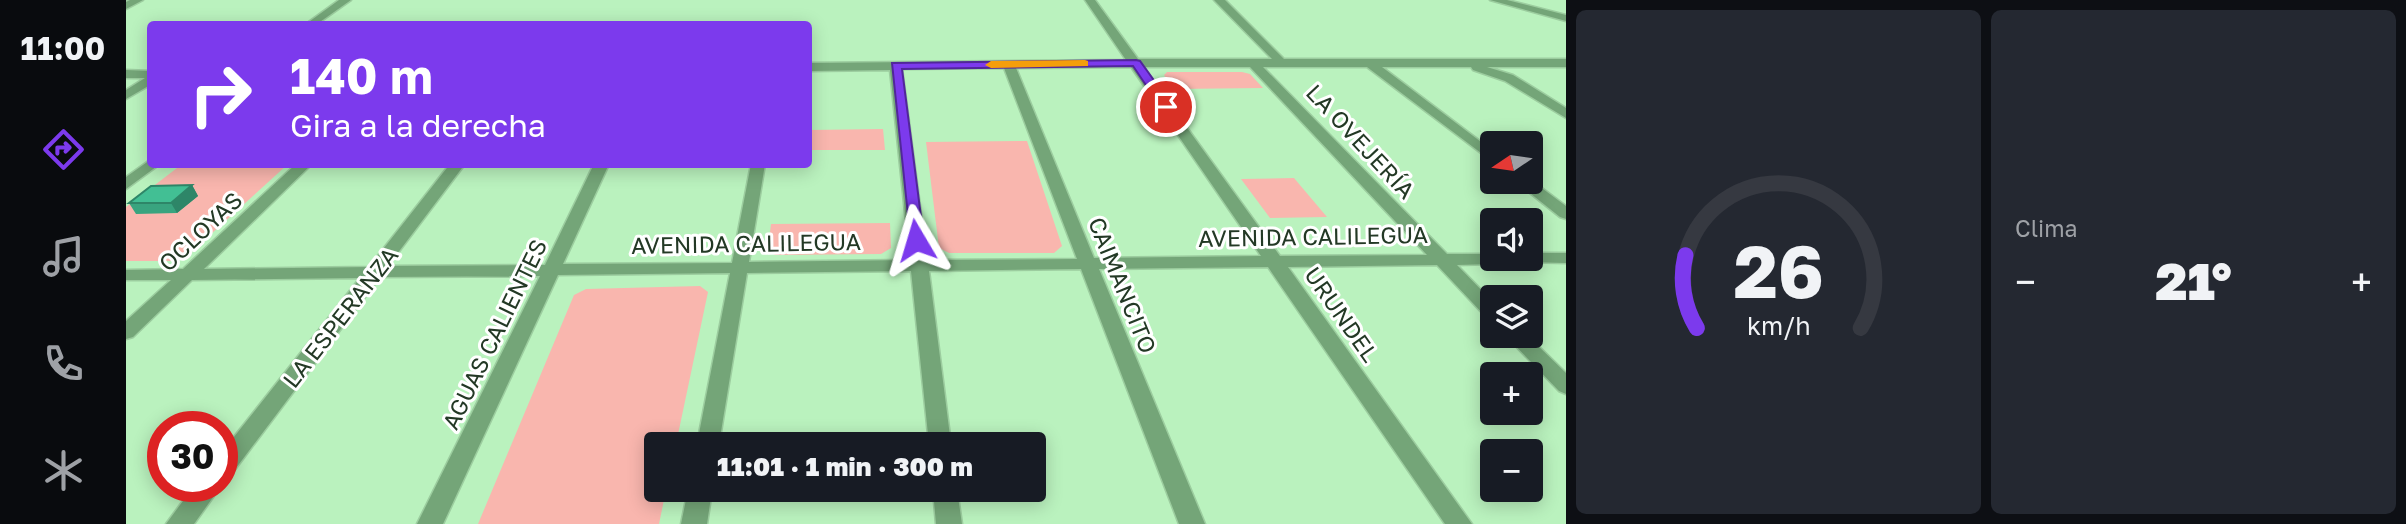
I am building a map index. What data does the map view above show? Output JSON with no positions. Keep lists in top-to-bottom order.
{
  "streets": {
    "street": [
      "LA OVEJERÍA",
      "OCLOYAS",
      "AVENIDA CALILEGUA",
      "CAIMANCITO",
      "URUNDEL",
      "LA ESPERANZA",
      "AGUAS CALIENTES"
    ]
  },
  "crossings": [
    ["LA OVEJERÍA", "AVENIDA CALILEGUA"],
    ["OCLOYAS", "AVENIDA CALILEGUA"],
    ["AVENIDA CALILEGUA", "CAIMANCITO"],
    ["AVENIDA CALILEGUA", "URUNDEL"],
    ["AVENIDA CALILEGUA", "LA ESPERANZA"],
    ["AVENIDA CALILEGUA", "AGUAS CALIENTES"]
  ],
  "north": "left",
  "page": {
    "tabs": "11:00",
    "tile": "Clima",
    "turn": ["140 m", "Gira a la derecha"],
    "map_buttons": ["+", "−"],
    "heat": ["−", "21°", "+"],
    "limit": "30",
    "trip": "11:01 · 1 min · 300 m",
    "gauge": ["26", "km/h"]
  }
}
